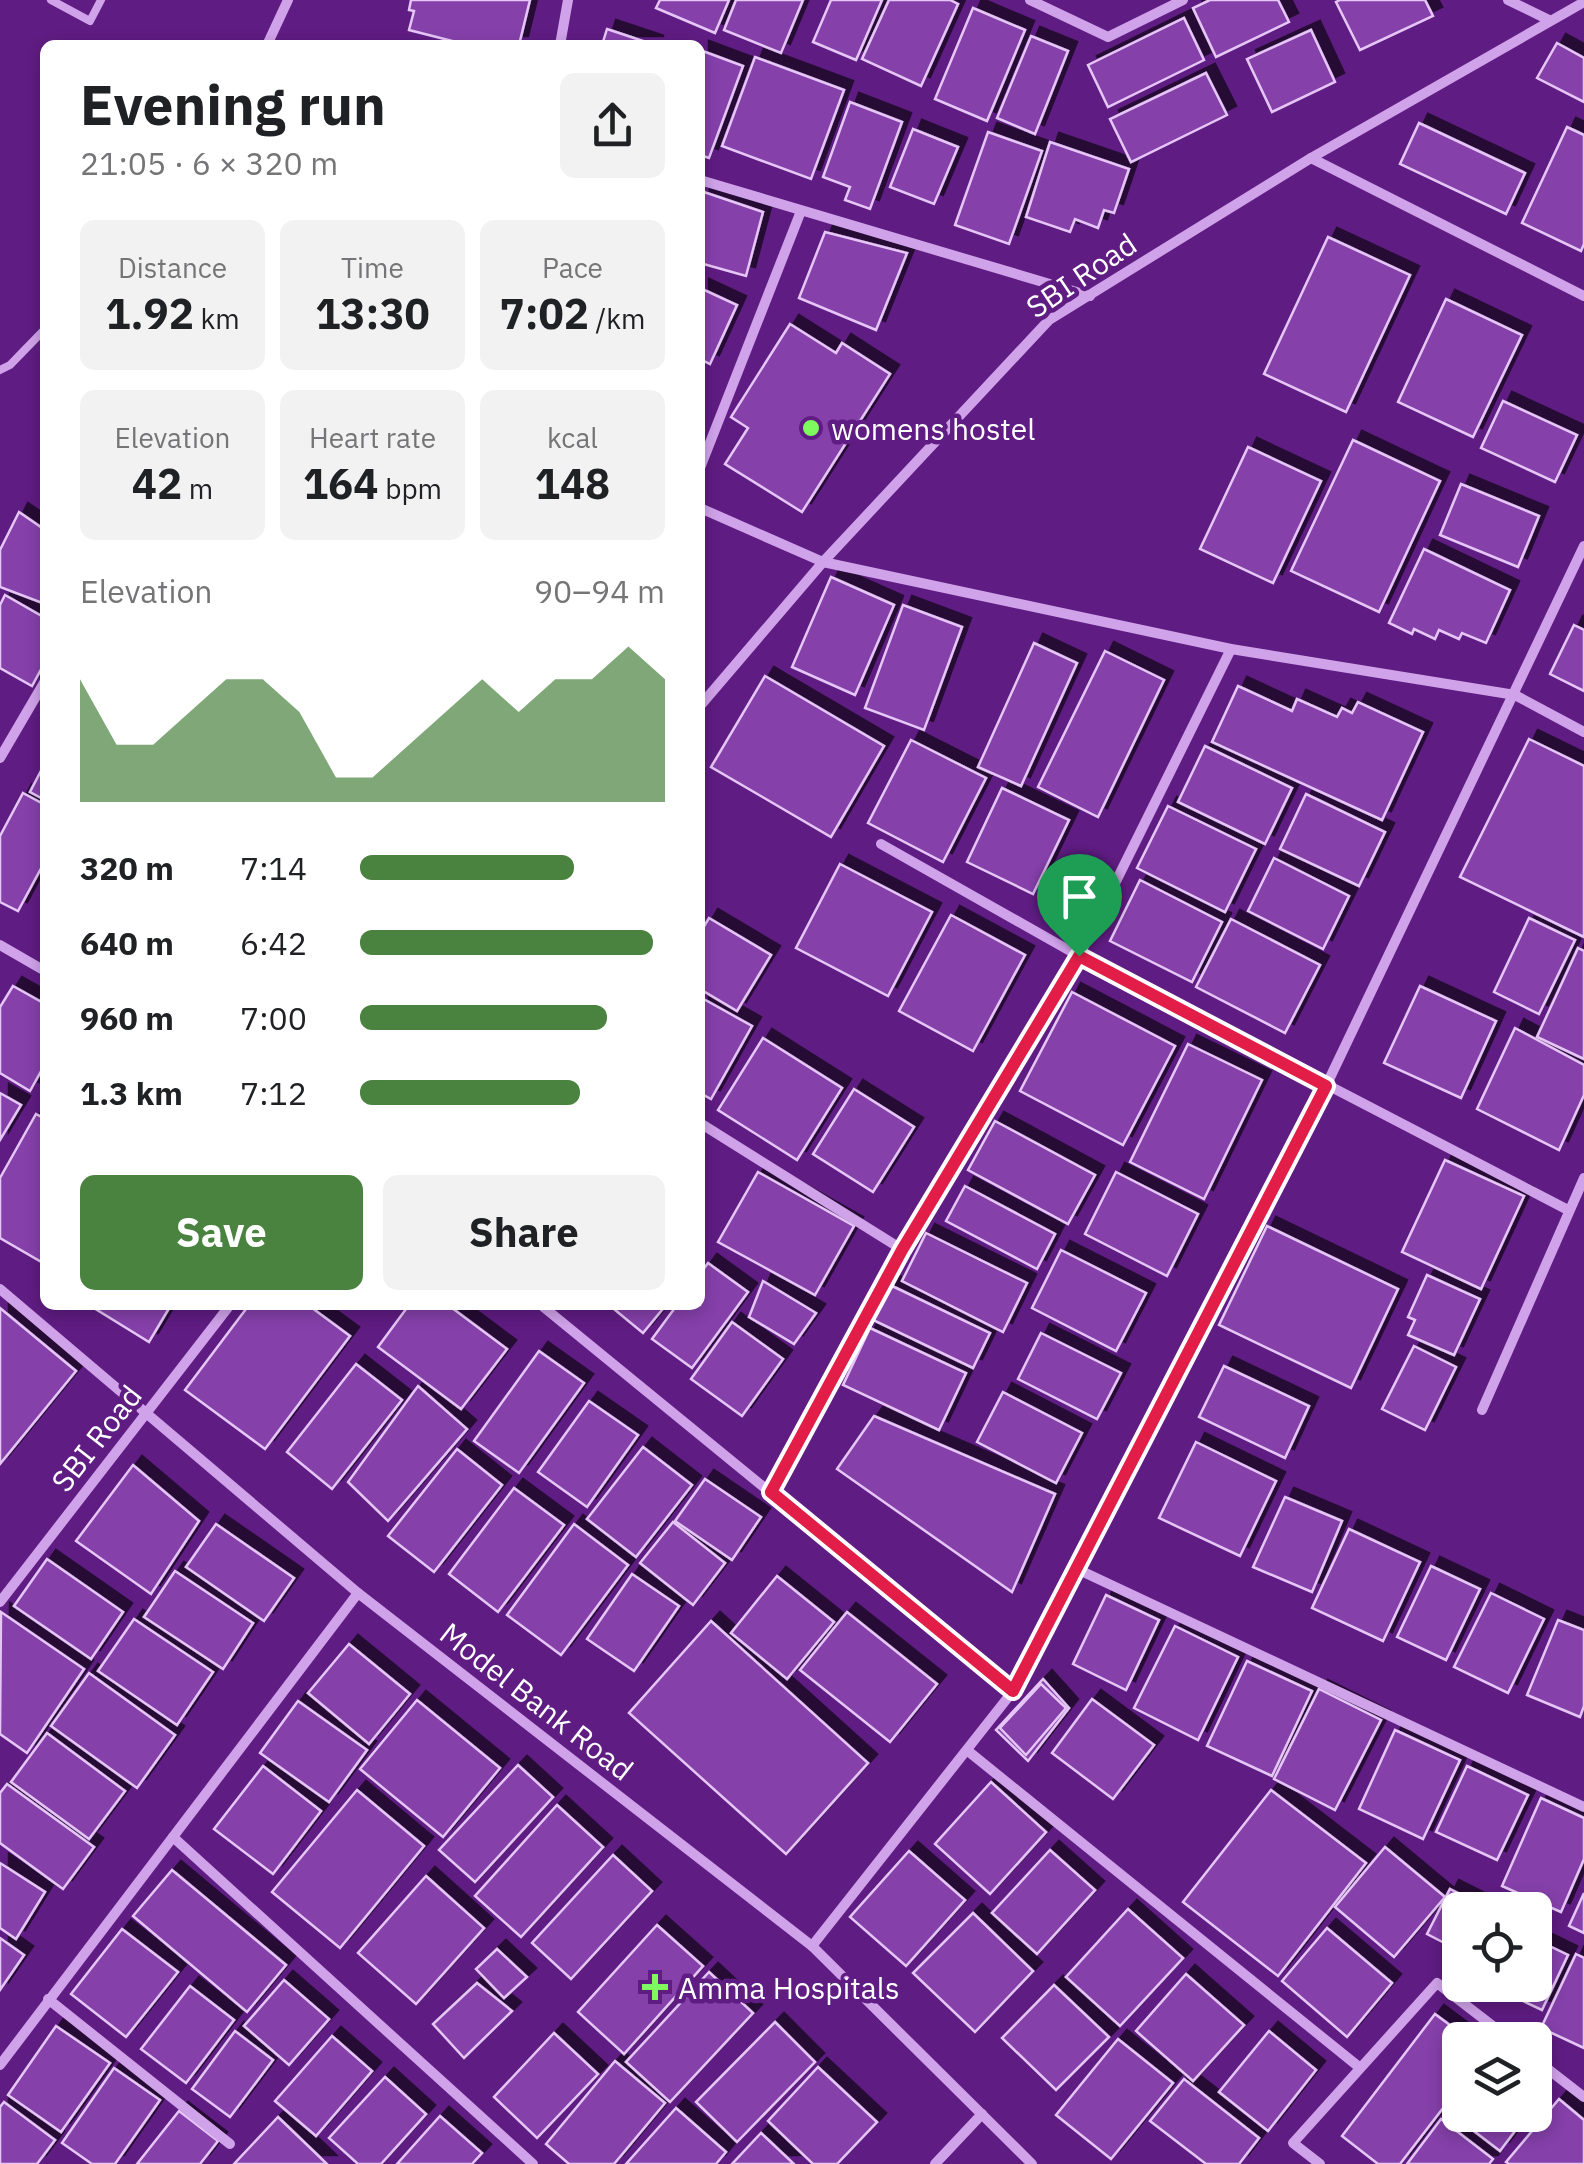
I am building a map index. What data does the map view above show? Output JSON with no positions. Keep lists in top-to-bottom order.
{
  "streets": {
    "street": ["SBI Road", "Model Bank Road"]
  },
  "crossings": [
    ["SBI Road", "Model Bank Road"]
  ],
  "places": {
    "other": ["womens hostel"],
    "health": ["Amma Hospitals"]
  },
  "page": {
    "heading": ["Evening run", "21:05 · 6 × 320 m"],
    "stats": [
      ["Distance", "1.92 km"],
      ["Time", "13:30"],
      ["Pace", "7:02 /km"],
      ["Elevation", "42 m"],
      ["Heart rate", "164 bpm"],
      ["kcal", "148"]
    ],
    "chart": ["Elevation", "90–94 m"],
    "list": [
      {
        "name": "320 m",
        "note": "7:14"
      },
      {
        "name": "640 m",
        "note": "6:42"
      },
      {
        "name": "960 m",
        "note": "7:00"
      },
      {
        "name": "1.3 km",
        "note": "7:12"
      }
    ],
    "buttons": ["Save", "Share"]
  }
}
